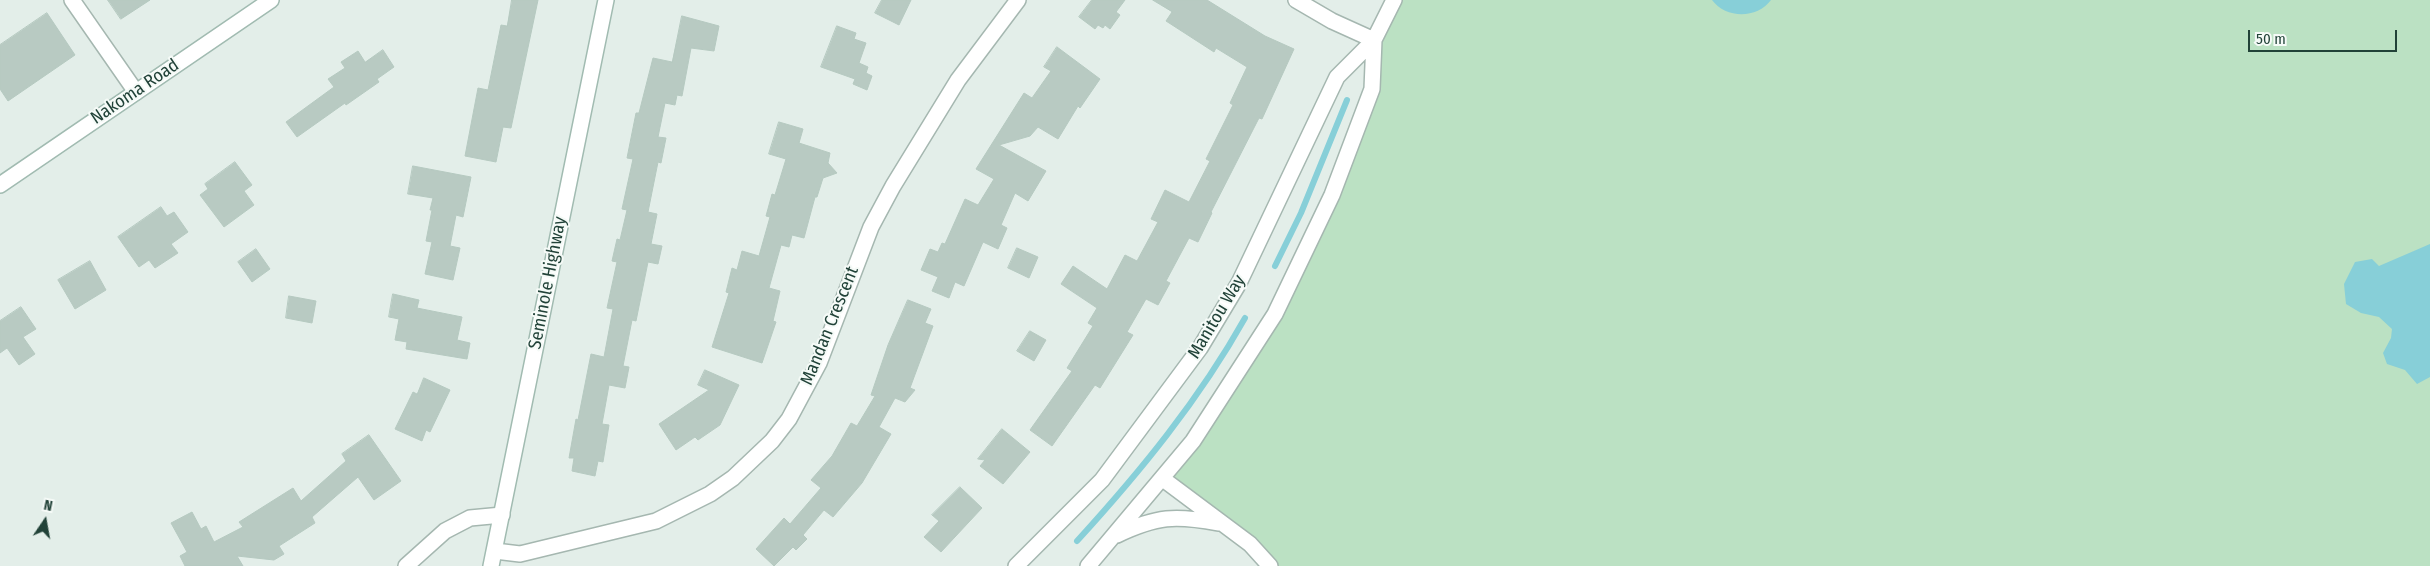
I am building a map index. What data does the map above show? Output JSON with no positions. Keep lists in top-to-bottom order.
{
  "streets": {
    "street": [
      "Nakoma Road",
      "Seminole Highway",
      "Manitou Way",
      "Mandan Crescent"
    ]
  },
  "crossings": [
    ["Seminole Highway", "Mandan Crescent"]
  ],
  "scale_bar": "50 m",
  "north": "top"
}
